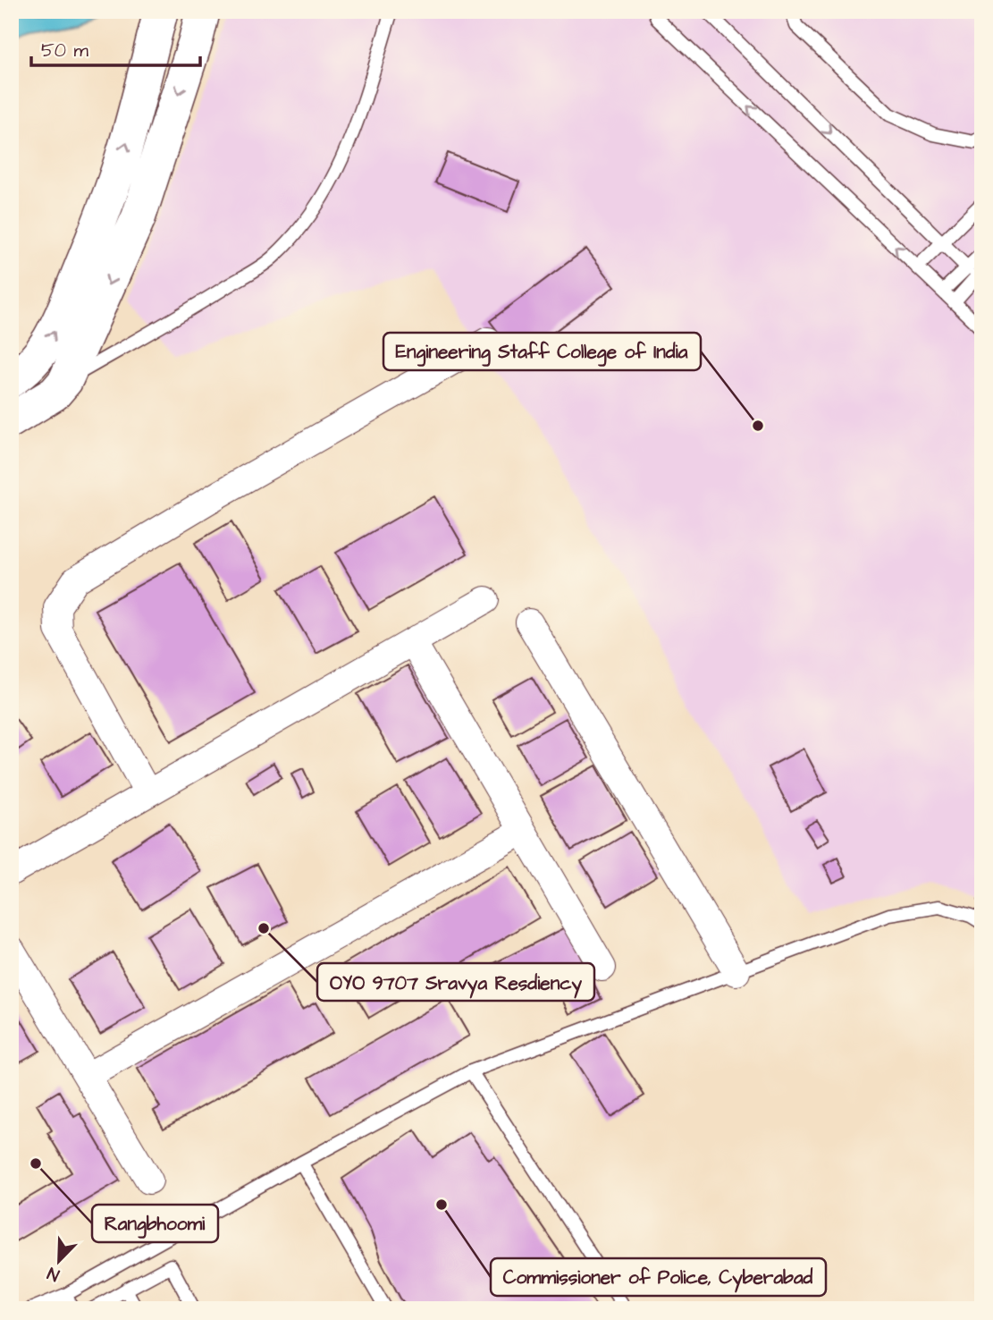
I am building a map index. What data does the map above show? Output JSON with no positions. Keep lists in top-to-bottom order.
{
  "places": [
    "Engineering Staff College of India",
    "OYO 9707 Sravya Resdiency",
    "Rangbhoomi",
    "Commissioner of Police, Cyberabad"
  ],
  "scale_bar": "50 m",
  "north": "bottom left"
}
